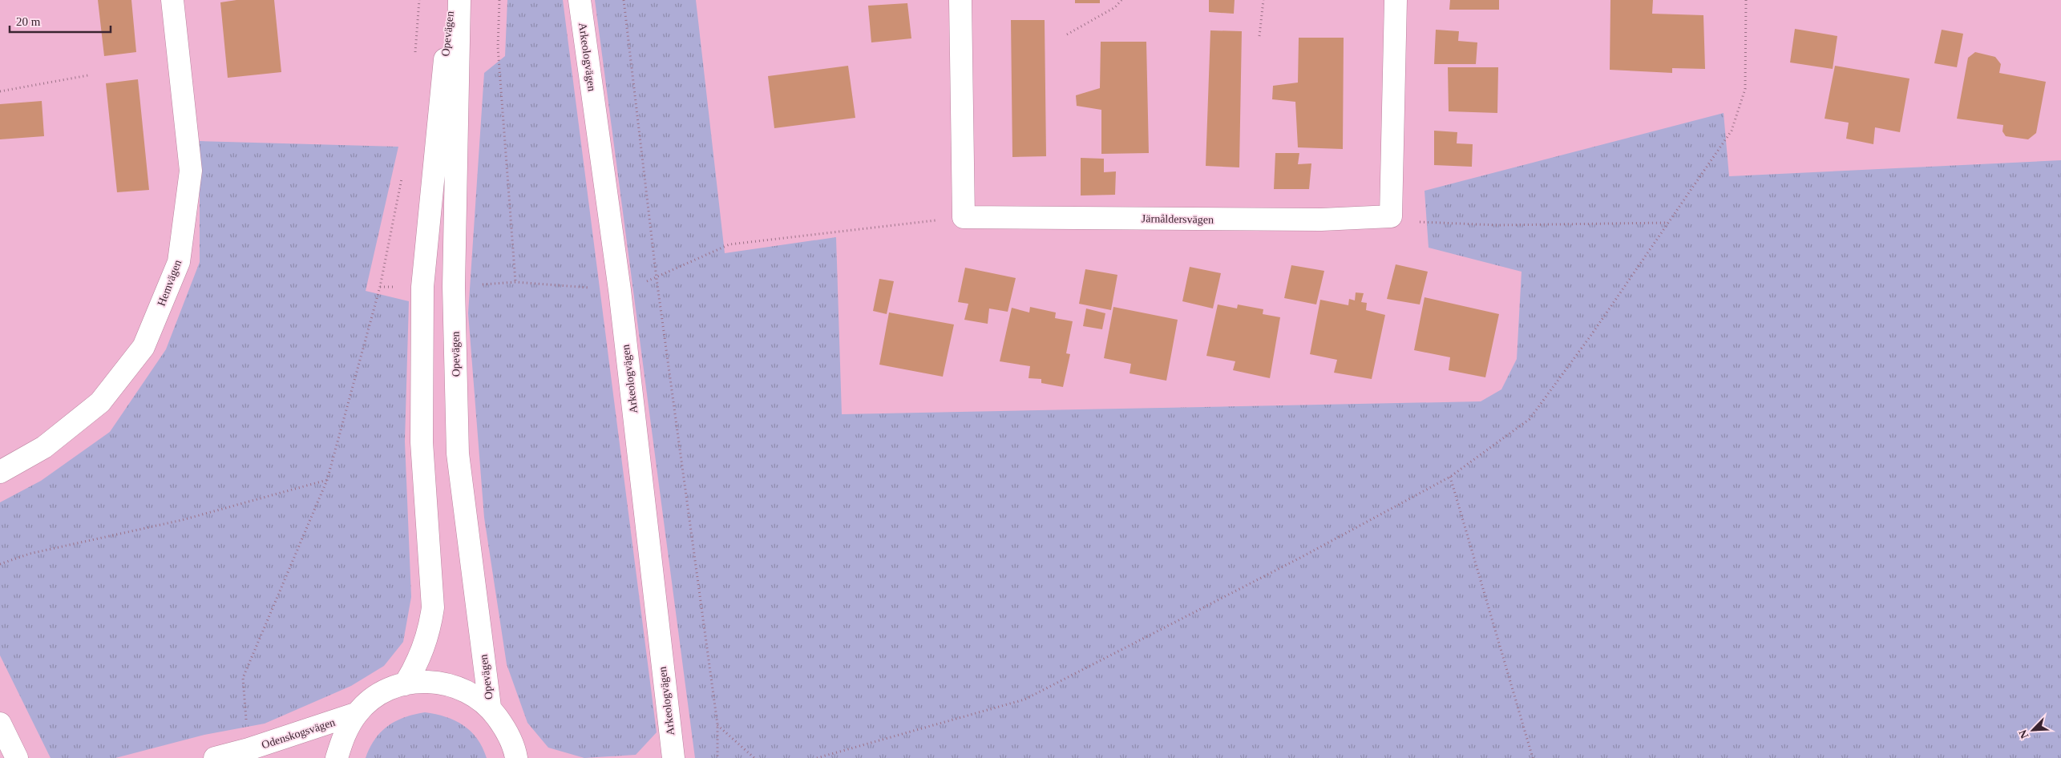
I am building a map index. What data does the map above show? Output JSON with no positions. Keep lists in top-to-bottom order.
{
  "streets": {
    "street": [
      "Opevägen",
      "Arkeologvägen",
      "Järnåldersvägen",
      "Hemvägen",
      "Odenskogsvägen"
    ]
  },
  "scale_bar": "20 m",
  "north": "bottom left"
}
